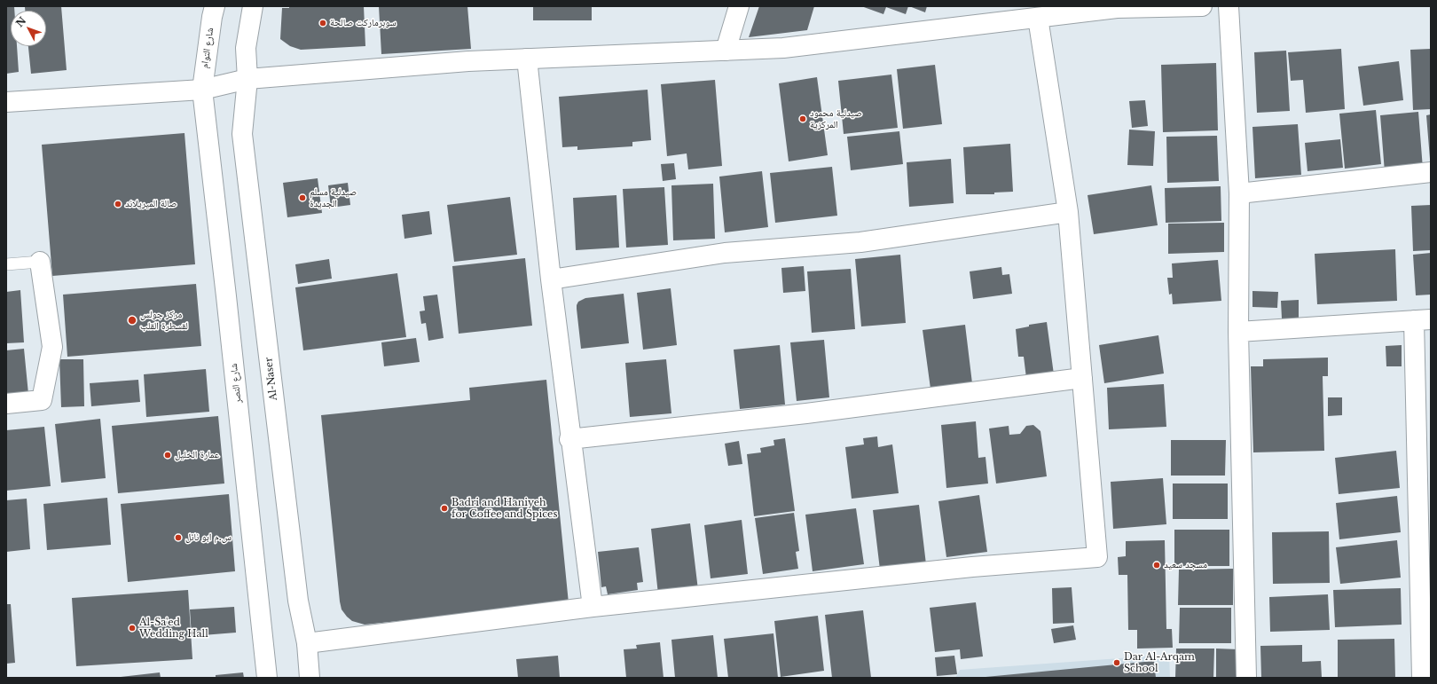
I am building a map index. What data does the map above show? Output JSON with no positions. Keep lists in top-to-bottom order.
{
  "streets": {
    "street": ["شارع التوام", "Al-Naser", "شارع النصر"]
  },
  "crossings": [
    ["شارع التوام", "شارع النصر"]
  ],
  "places": [
    "سوبرماركت صالحة",
    "صيدلية محمود المركزية",
    "صيدلية مسلم الجديدة",
    "صالة الميريلاند",
    "مركز جولس لقسطرة القلب",
    "عمارة الخليل",
    "Badri and Haniyeh for Coffee and Spices",
    "س.م ابو نائل",
    "مسجد سعيد",
    "Al-Sa'ed Wedding Hall",
    "Dar Al-Arqam School"
  ],
  "north": "top left"
}
